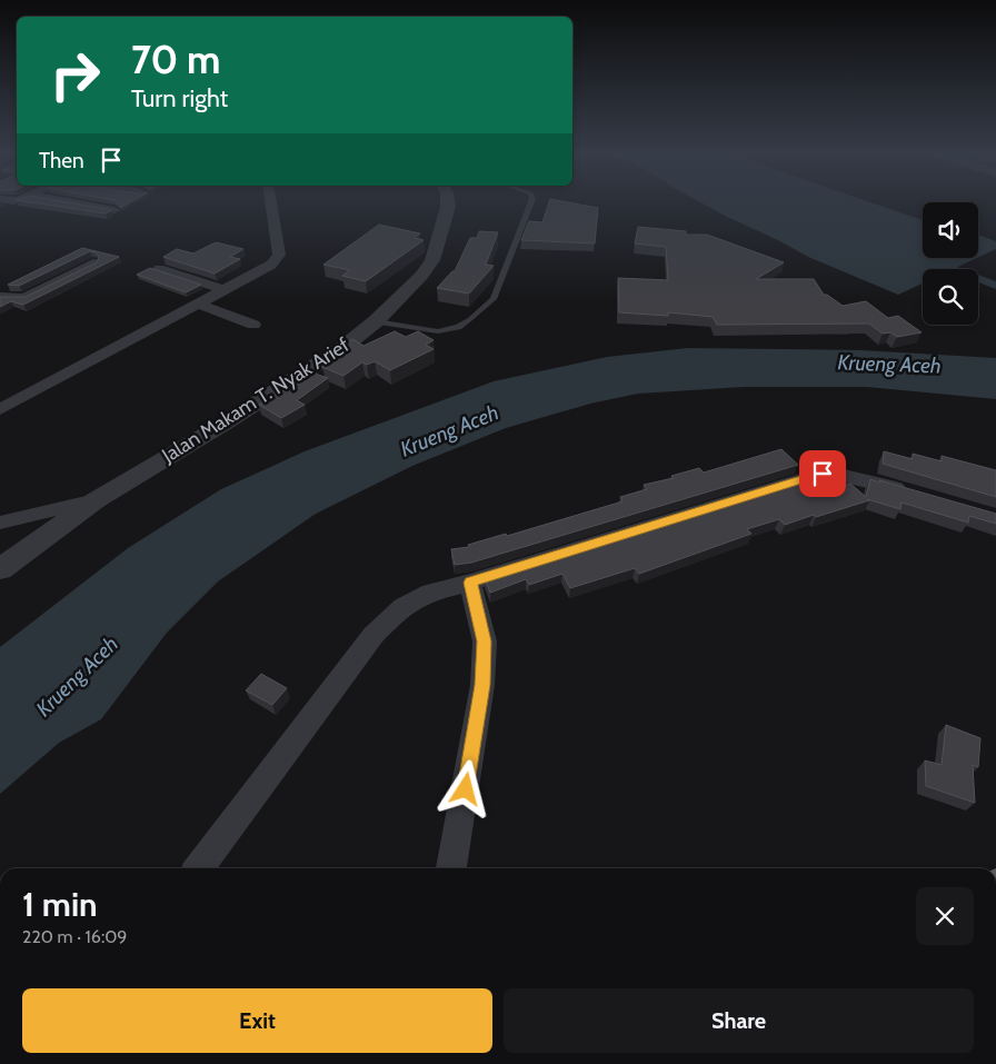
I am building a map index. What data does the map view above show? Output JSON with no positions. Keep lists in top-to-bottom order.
{
  "streets": {
    "street": ["Jalan Makam T. Nyak Arief"]
  },
  "water": ["Krueng Aceh"],
  "page": {
    "turn": ["70 m", "Turn right"],
    "then": "Then",
    "heading": ["1 min", "220 m · 16:09"],
    "buttons": ["Exit", "Share"]
  }
}
